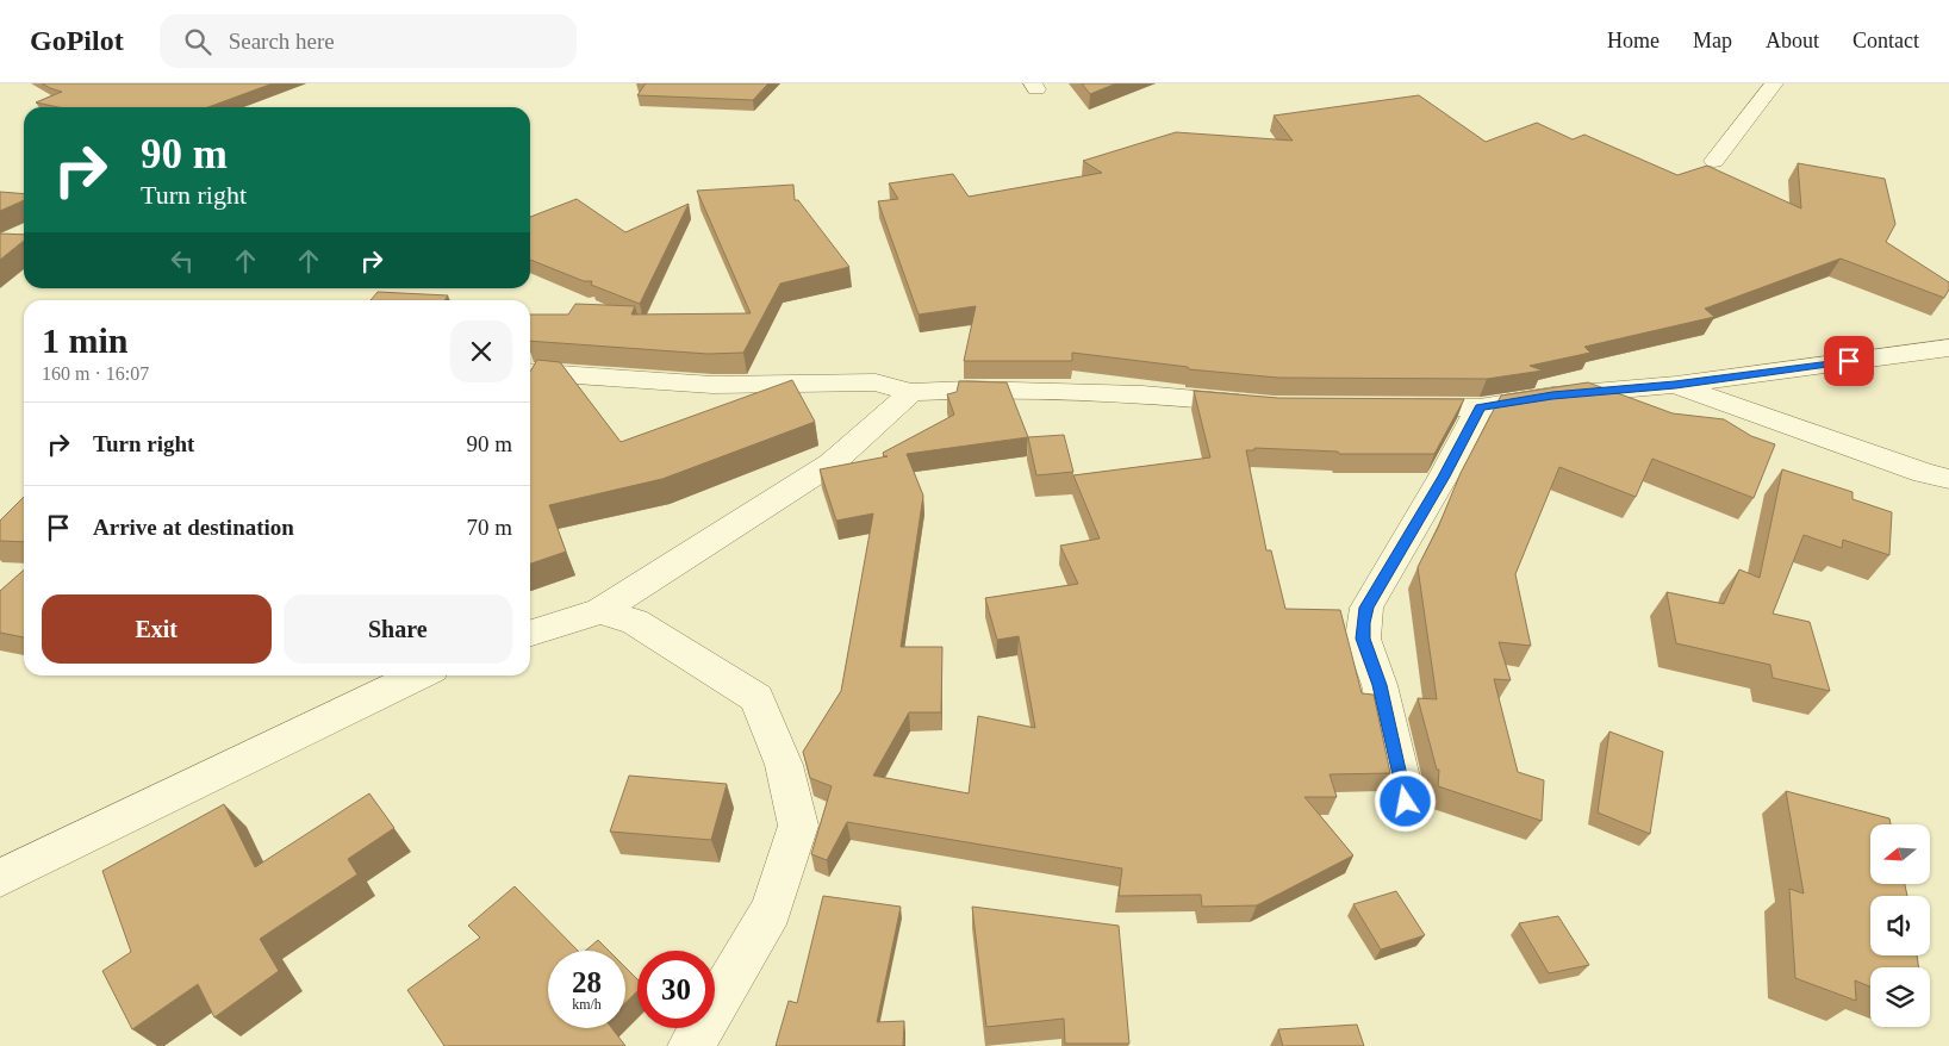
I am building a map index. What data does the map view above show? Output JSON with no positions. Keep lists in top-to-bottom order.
{
  "north": "left",
  "page": {
    "header": "GoPilot",
    "search": "Search here",
    "nav": [
      "Home",
      "Map",
      "About",
      "Contact"
    ],
    "turn": ["90 m", "Turn right"],
    "heading": ["1 min", "160 m · 16:07"],
    "list": [
      {
        "name": "Turn right",
        "value": "90 m"
      },
      {
        "name": "Arrive at destination",
        "value": "70 m"
      }
    ],
    "buttons": ["Exit", "Share"],
    "speed": "28 km/h",
    "limit": "30"
  }
}
